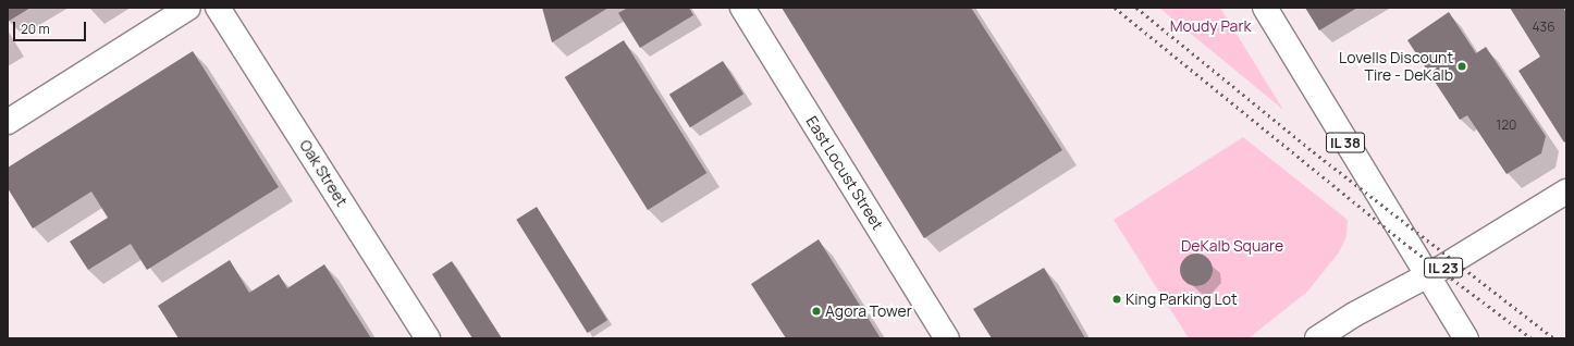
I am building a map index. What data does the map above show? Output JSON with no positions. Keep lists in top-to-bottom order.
{
  "streets": {
    "street": [
      "IL 38",
      "Oak Street",
      "East Locust Street",
      "IL 23"
    ]
  },
  "crossings": [
    ["IL 38", "IL 23"]
  ],
  "parks": ["Moudy Park", "DeKalb Square"],
  "places": ["Lovells Discount Tire - DeKalb", "King Parking Lot", "Agora Tower"],
  "house_numbers": ["436", "120"],
  "scale_bar": "20 m"
}
